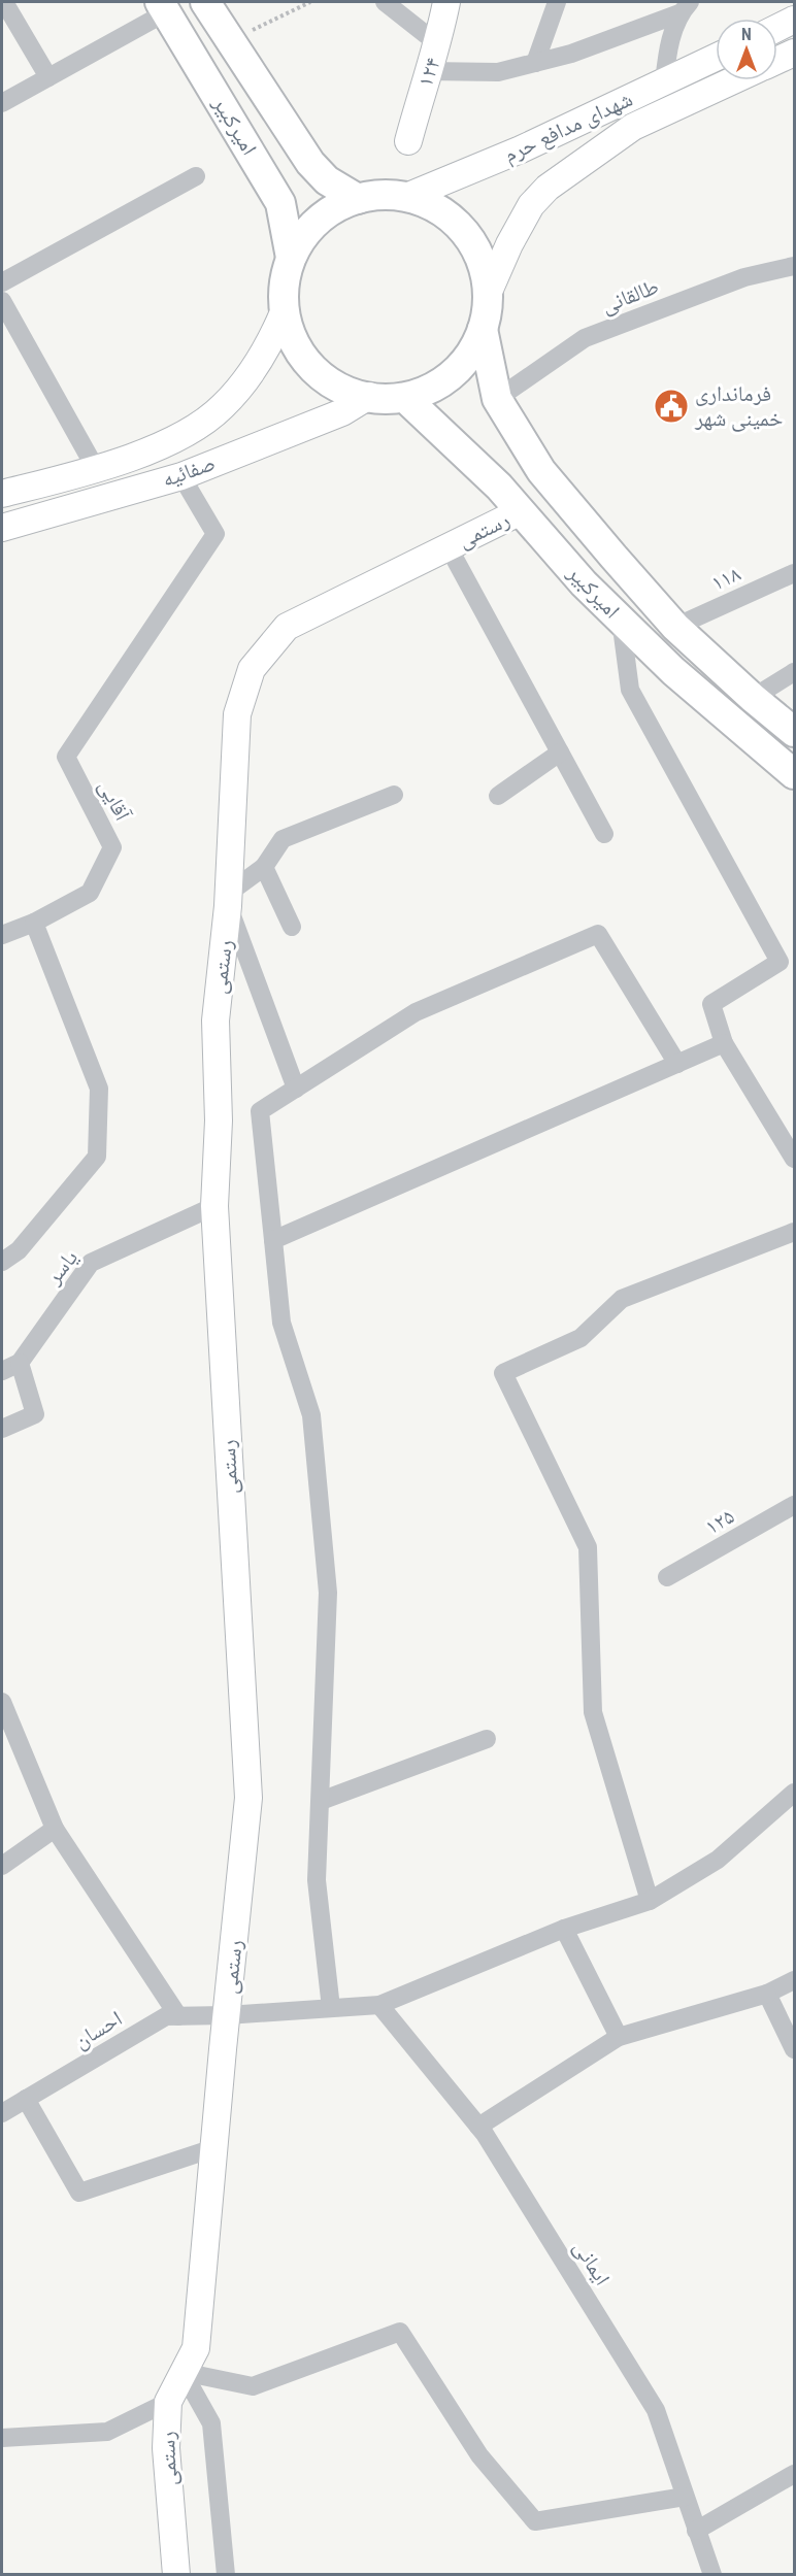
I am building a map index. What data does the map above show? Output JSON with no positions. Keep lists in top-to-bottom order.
{
  "streets": {
    "main road": ["امیرکبیر"],
    "street": [
      "۱۲۴",
      "شهدای مدافع حرم",
      "طالقانی",
      "صفائیه",
      "رستمی",
      "۱۱۸",
      "آقایی",
      "یاسر",
      "۱۲۵",
      "احسان",
      "ایمانی"
    ]
  },
  "crossings": [
    ["امیرکبیر", "شهدای مدافع حرم"],
    ["امیرکبیر", "طالقانی"],
    ["امیرکبیر", "صفائیه"],
    ["امیرکبیر", "رستمی"],
    ["امیرکبیر", "۱۱۸"],
    ["شهدای مدافع حرم", "صفائیه"],
    ["صفائیه", "آقایی"],
    ["رستمی", "یاسر"],
    ["رستمی", "احسان"],
    ["احسان", "ایمانی"]
  ],
  "places": {
    "public building": ["فرمانداری خمینی شهر"]
  },
  "north": "top"
}
